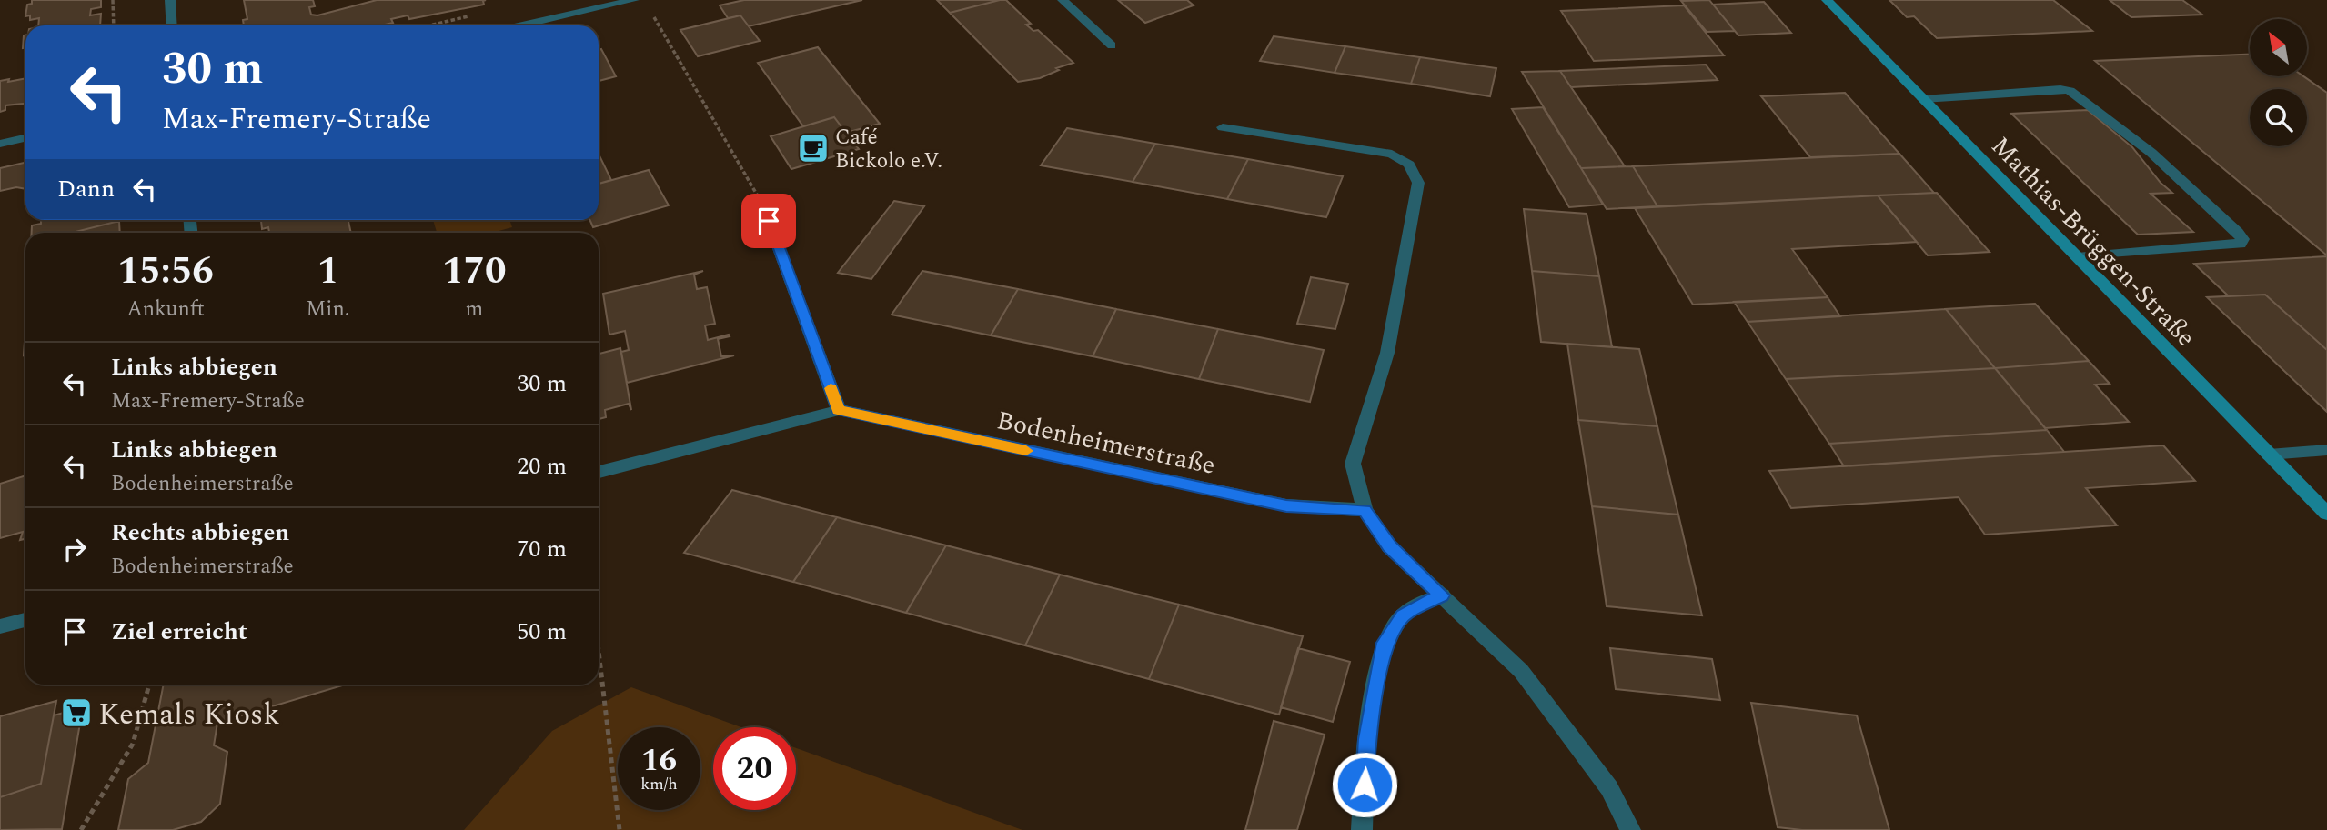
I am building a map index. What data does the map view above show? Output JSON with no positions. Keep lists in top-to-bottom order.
{
  "streets": {
    "street": ["Mathias-Brüggen-Straße", "Bodenheimerstraße"]
  },
  "places": {
    "cafe": ["Café Bickolo e.V."],
    "supermarket": ["Kemals Kiosk"]
  },
  "north": "top left",
  "page": {
    "turn": ["30 m", "Max-Fremery-Straße"],
    "then": "Dann",
    "eta": [
      "15:56",
      "Ankunft",
      "1",
      "Min.",
      "170",
      "m"
    ],
    "list": [
      {
        "name": "Links abbiegen",
        "note": "Max-Fremery-Straße",
        "value": "30 m"
      },
      {
        "name": "Links abbiegen",
        "note": "Bodenheimerstraße",
        "value": "20 m"
      },
      {
        "name": "Rechts abbiegen",
        "note": "Bodenheimerstraße",
        "value": "70 m"
      },
      {
        "name": "Ziel erreicht",
        "value": "50 m"
      }
    ],
    "speed": "16 km/h",
    "limit": "20"
  }
}
